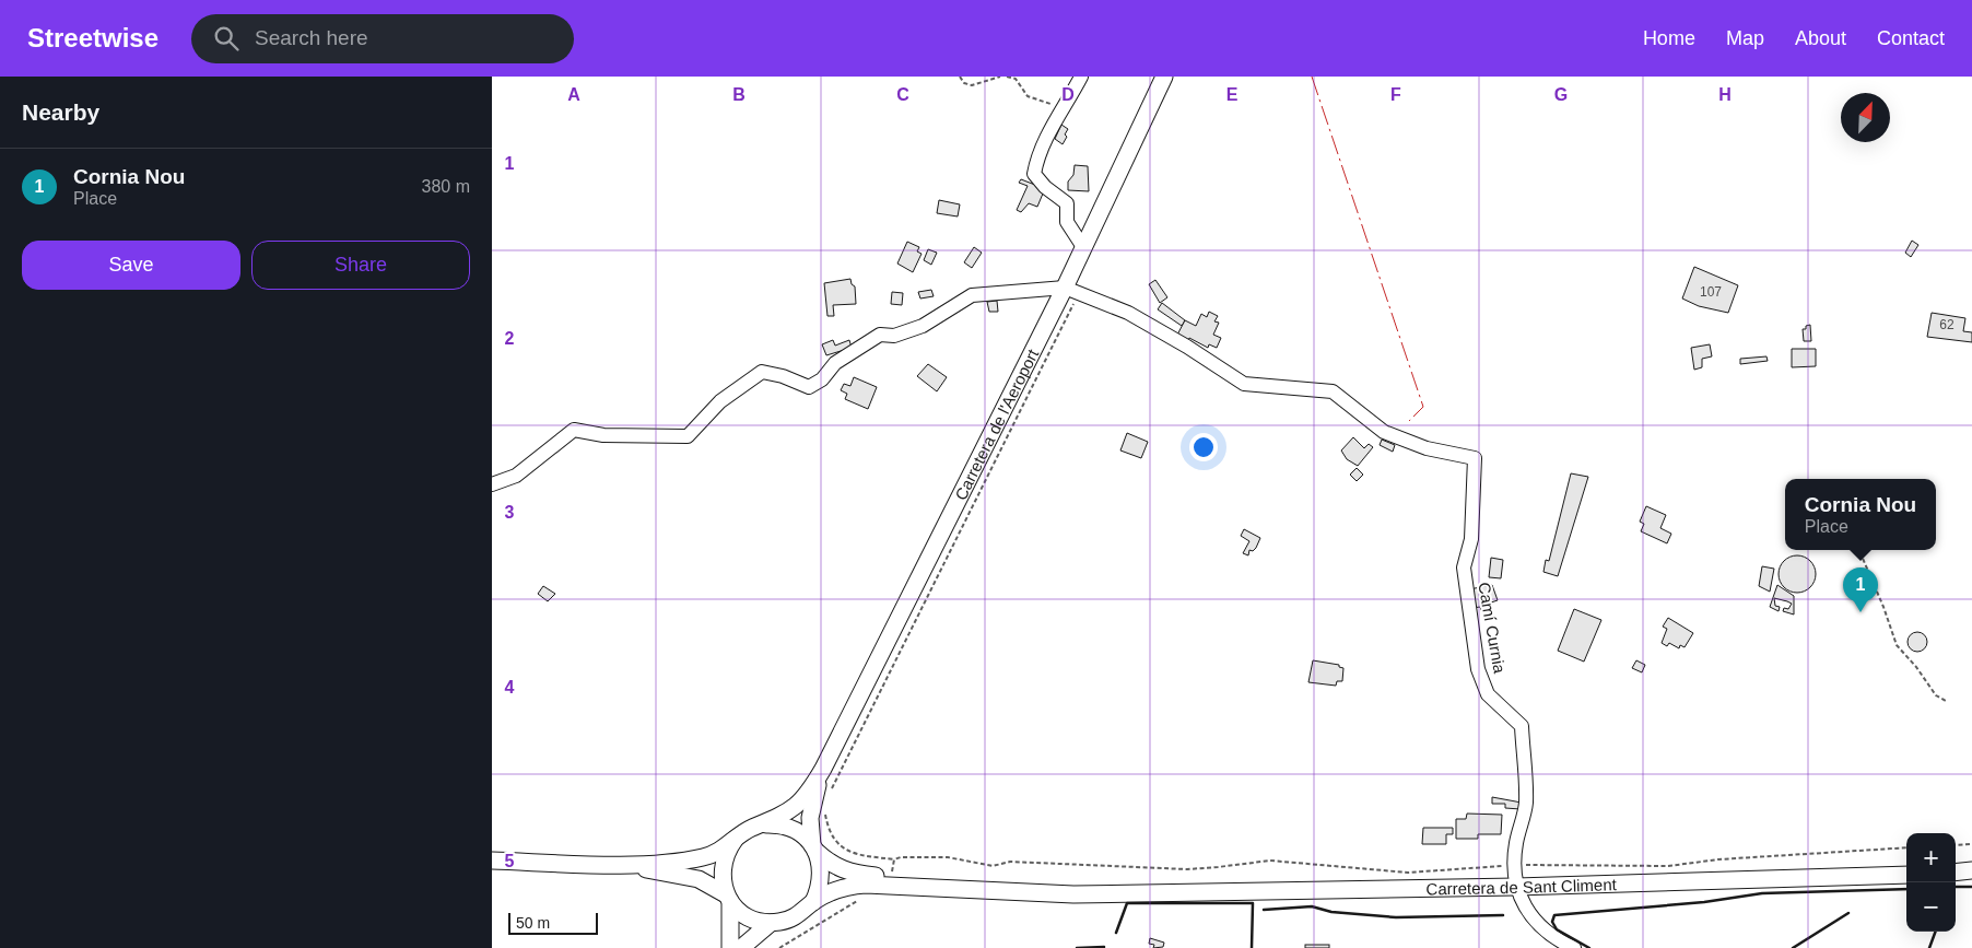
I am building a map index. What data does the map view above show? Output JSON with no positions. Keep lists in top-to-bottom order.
{
  "streets": {
    "main road": ["Carretera de l'Aeroport", "Carretera de Sant Climent"],
    "street": ["Camí Curnia"]
  },
  "crossings": [
    ["Carretera de l'Aeroport", "Camí Curnia"],
    ["Camí Curnia", "Carretera de Sant Climent"]
  ],
  "house_numbers": ["107", "62"],
  "scale_bar": "50 m",
  "north": "top right",
  "page": {
    "header": "Streetwise",
    "search": "Search here",
    "nav": [
      "Home",
      "Map",
      "About",
      "Contact"
    ],
    "heading": "Nearby",
    "list": [
      {
        "mark": "1",
        "name": "Cornia Nou",
        "note": "Place",
        "value": "380 m"
      }
    ],
    "buttons": ["Save", "Share"],
    "popup": ["Cornia Nou", "Place"],
    "pins": "1",
    "map_buttons": ["+", "−"],
    "scale": "50 m"
  },
  "grid": {
    "columns": [
      "A",
      "B",
      "C",
      "D",
      "E",
      "F",
      "G",
      "H"
    ],
    "rows": [
      "1",
      "2",
      "3",
      "4",
      "5"
    ]
  }
}
